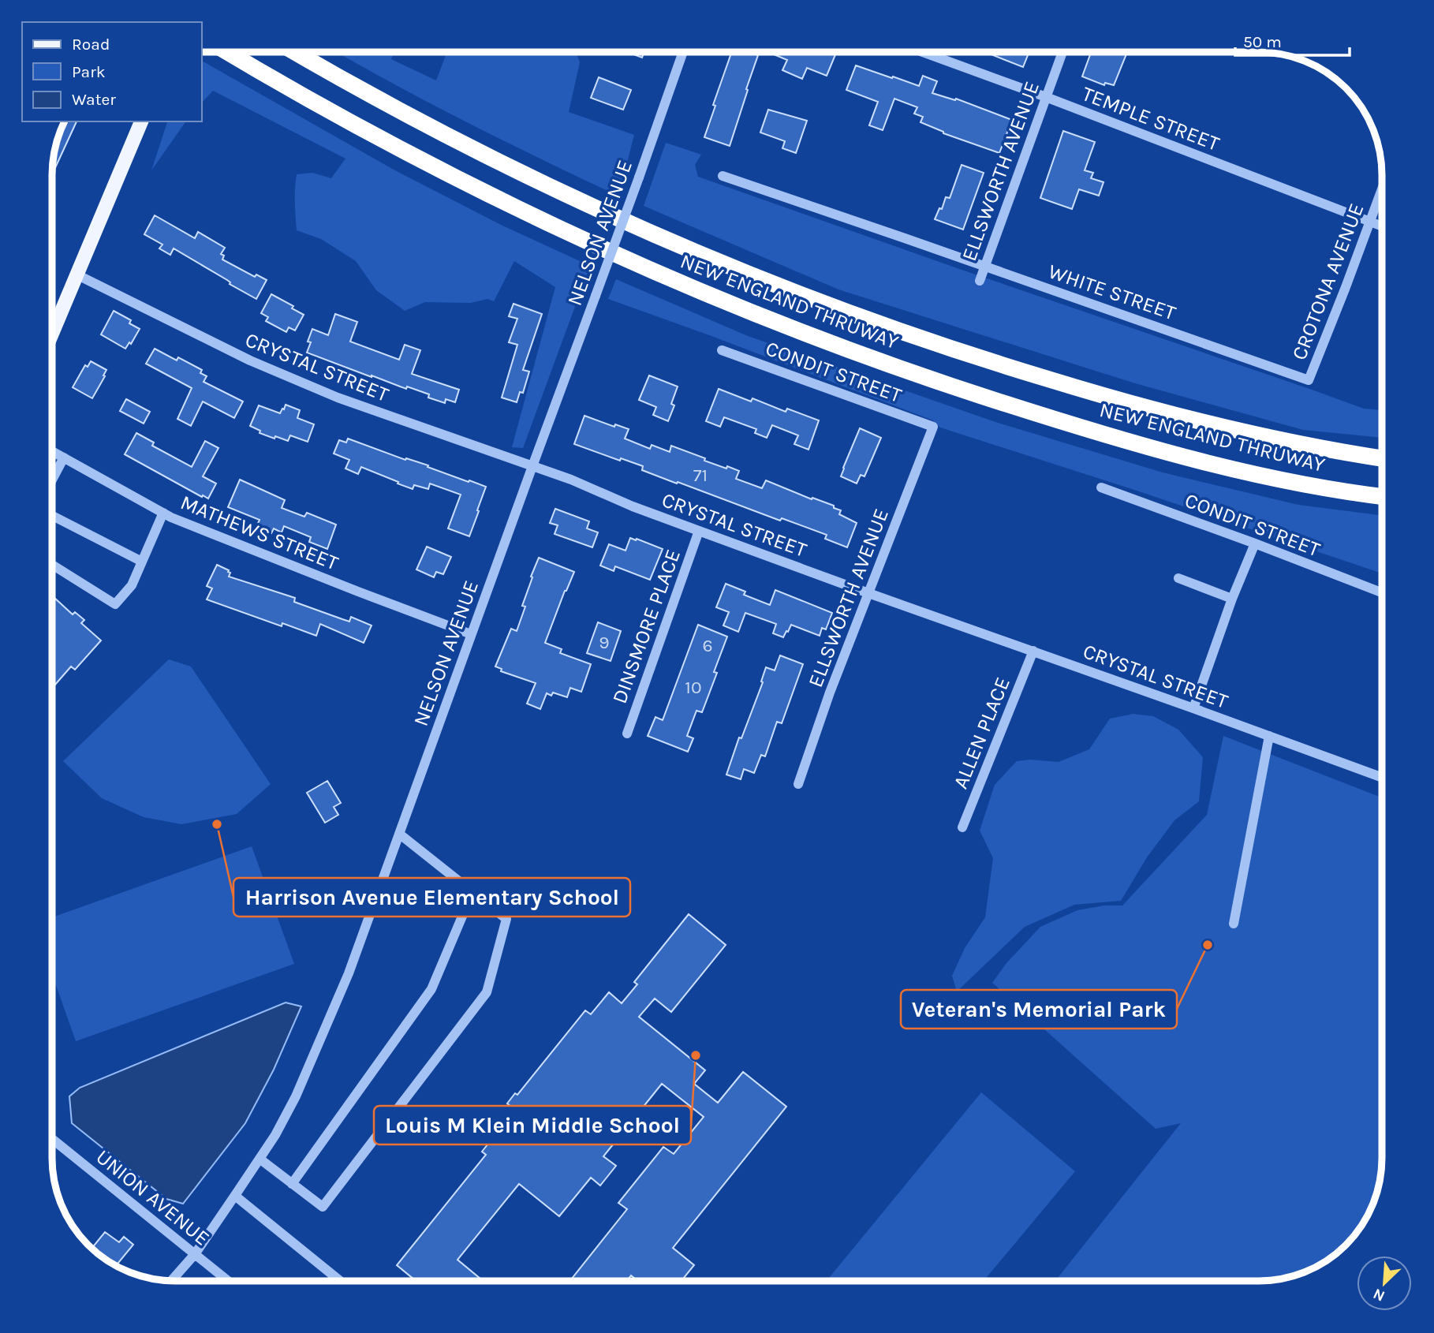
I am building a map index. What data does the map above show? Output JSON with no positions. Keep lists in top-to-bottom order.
{
  "streets": {
    "highway": ["NEW ENGLAND THRUWAY"],
    "street": [
      "TEMPLE STREET",
      "ELLSWORTH AVENUE",
      "NELSON AVENUE",
      "CROTONA AVENUE",
      "WHITE STREET",
      "CRYSTAL STREET",
      "CONDIT STREET",
      "MATHEWS STREET",
      "DINSMORE PLACE",
      "ALLEN PLACE",
      "UNION AVENUE"
    ]
  },
  "crossings": [
    ["TEMPLE STREET", "ELLSWORTH AVENUE"],
    ["TEMPLE STREET", "CROTONA AVENUE"],
    ["ELLSWORTH AVENUE", "WHITE STREET"],
    ["ELLSWORTH AVENUE", "CRYSTAL STREET"],
    ["ELLSWORTH AVENUE", "CONDIT STREET"],
    ["NELSON AVENUE", "CRYSTAL STREET"],
    ["NELSON AVENUE", "MATHEWS STREET"],
    ["NELSON AVENUE", "UNION AVENUE"],
    ["CROTONA AVENUE", "WHITE STREET"],
    ["CRYSTAL STREET", "DINSMORE PLACE"],
    ["CRYSTAL STREET", "ALLEN PLACE"]
  ],
  "places": ["Harrison Avenue Elementary School", "Veteran's Memorial Park", "Louis M Klein Middle School"],
  "house_numbers": [
    "71",
    "9",
    "6",
    "10"
  ],
  "legend": ["Road", "Park", "Water"],
  "scale_bar": "50 m",
  "north": "bottom left"
}
